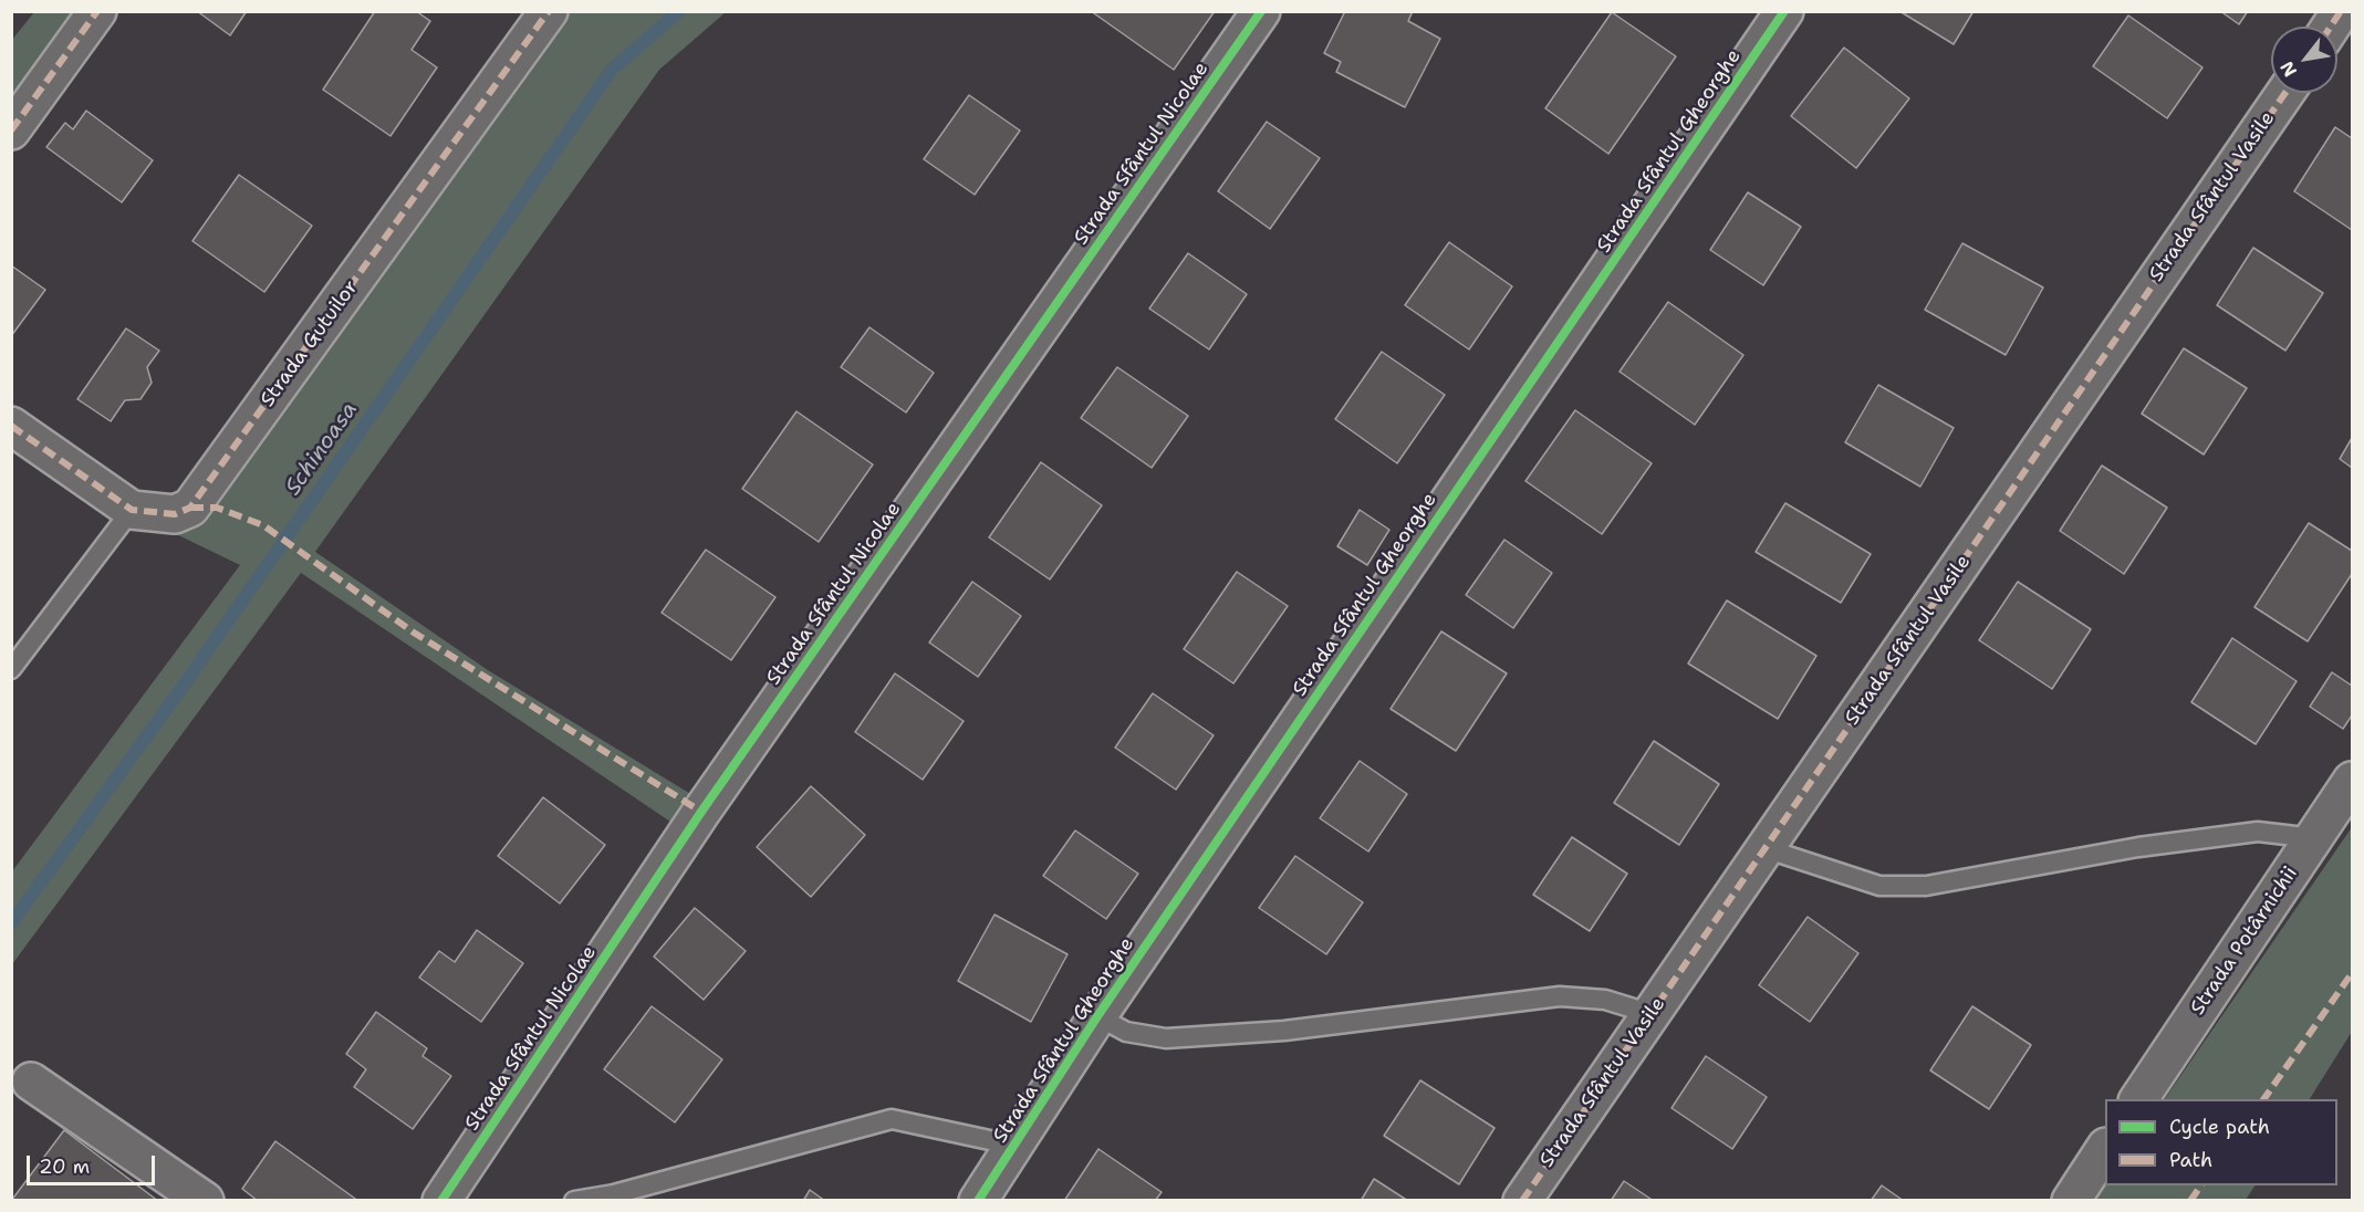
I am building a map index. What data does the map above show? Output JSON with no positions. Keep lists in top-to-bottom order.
{
  "streets": {
    "street": [
      "Strada Sfântul Gheorghe",
      "Strada Sfântul Nicolae",
      "Strada Sfântul Vasile",
      "Strada Gutuilor",
      "Strada Potârnichii"
    ]
  },
  "water": ["Schinoasa"],
  "legend": ["Cycle path", "Path"],
  "scale_bar": "20 m",
  "north": "bottom left"
}
